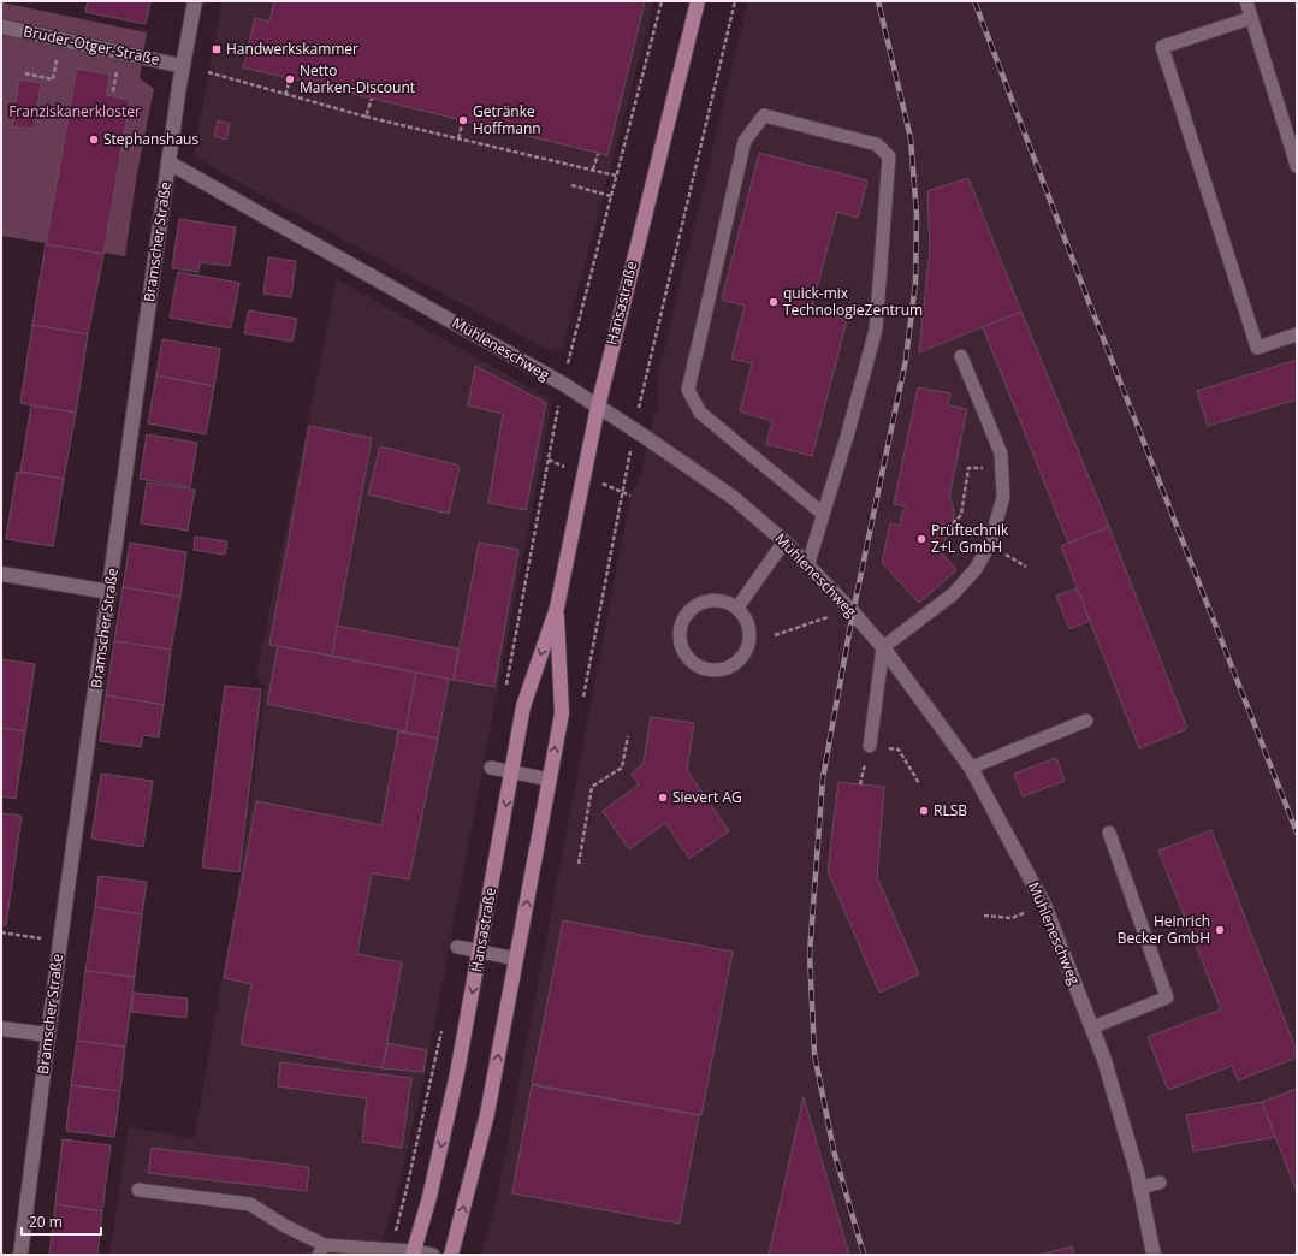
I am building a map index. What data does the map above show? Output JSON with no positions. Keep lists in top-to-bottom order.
{
  "streets": {
    "main road": ["Hansastraße"],
    "street": ["Bruder-Otger-Straße", "Bramscher Straße", "Mühleneschweg"]
  },
  "crossings": [
    ["Bruder-Otger-Straße", "Bramscher Straße"],
    ["Bramscher Straße", "Mühleneschweg"],
    ["Hansastraße", "Mühleneschweg"]
  ],
  "parks": ["Franziskanerkloster"],
  "places": {
    "transit": ["Handwerkskammer"],
    "other": [
      "Netto Marken-Discount",
      "Getränke Hoffmann",
      "Stephanshaus",
      "quick-mix TechnologieZentrum",
      "Prüftechnik Z+L GmbH",
      "Sievert AG",
      "RLSB",
      "Heinrich Becker GmbH"
    ]
  },
  "scale_bar": "20 m"
}
